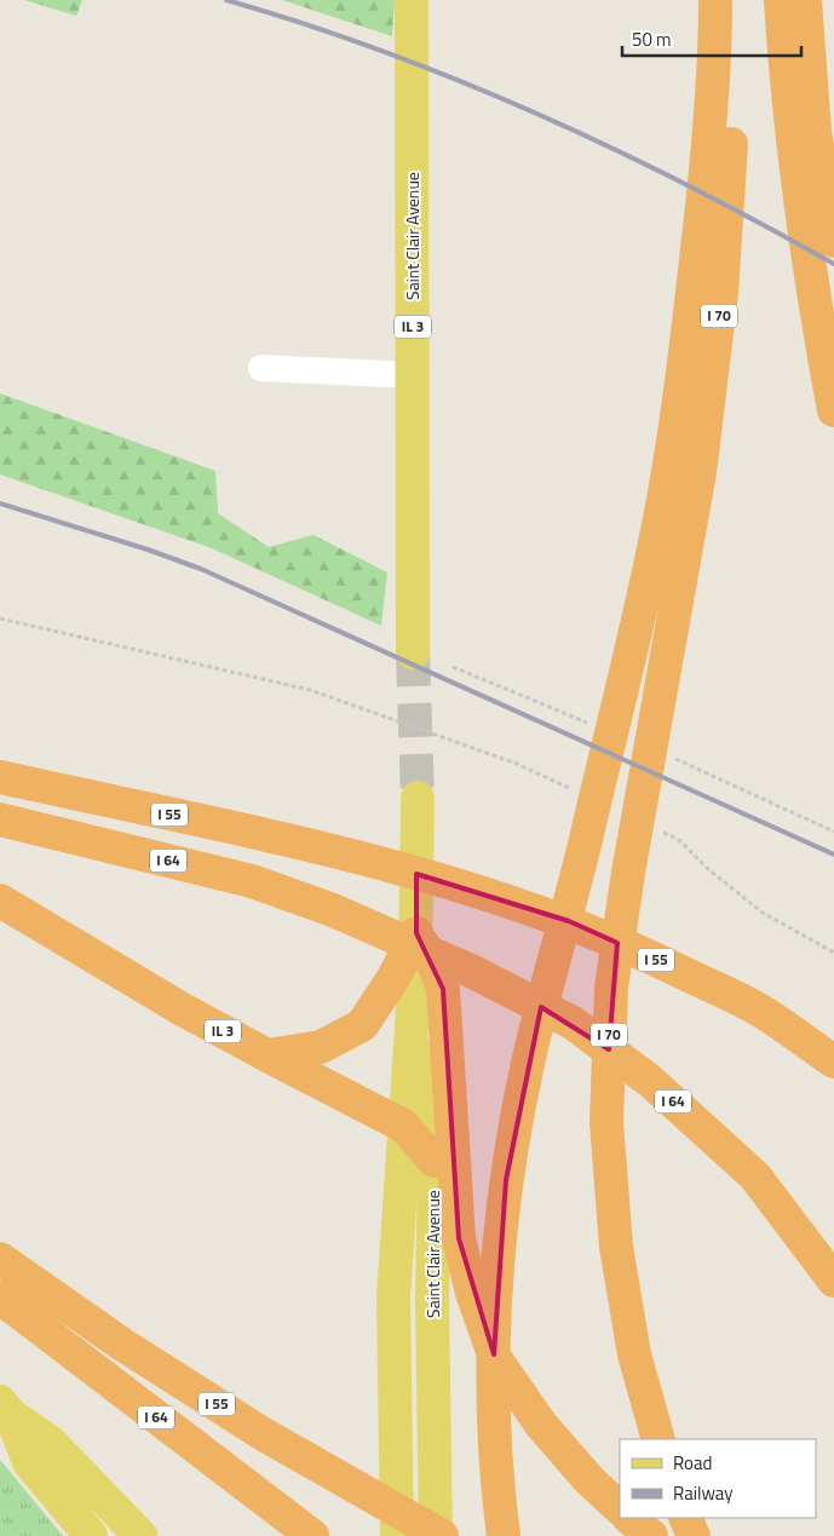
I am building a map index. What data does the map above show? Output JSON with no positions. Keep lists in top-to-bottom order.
{
  "streets": {
    "highway": [
      "I 70",
      "IL 3",
      "I 55",
      "I 64"
    ],
    "main road": ["Saint Clair Avenue"]
  },
  "legend": ["Road", "Railway"],
  "scale_bar": "50 m"
}
